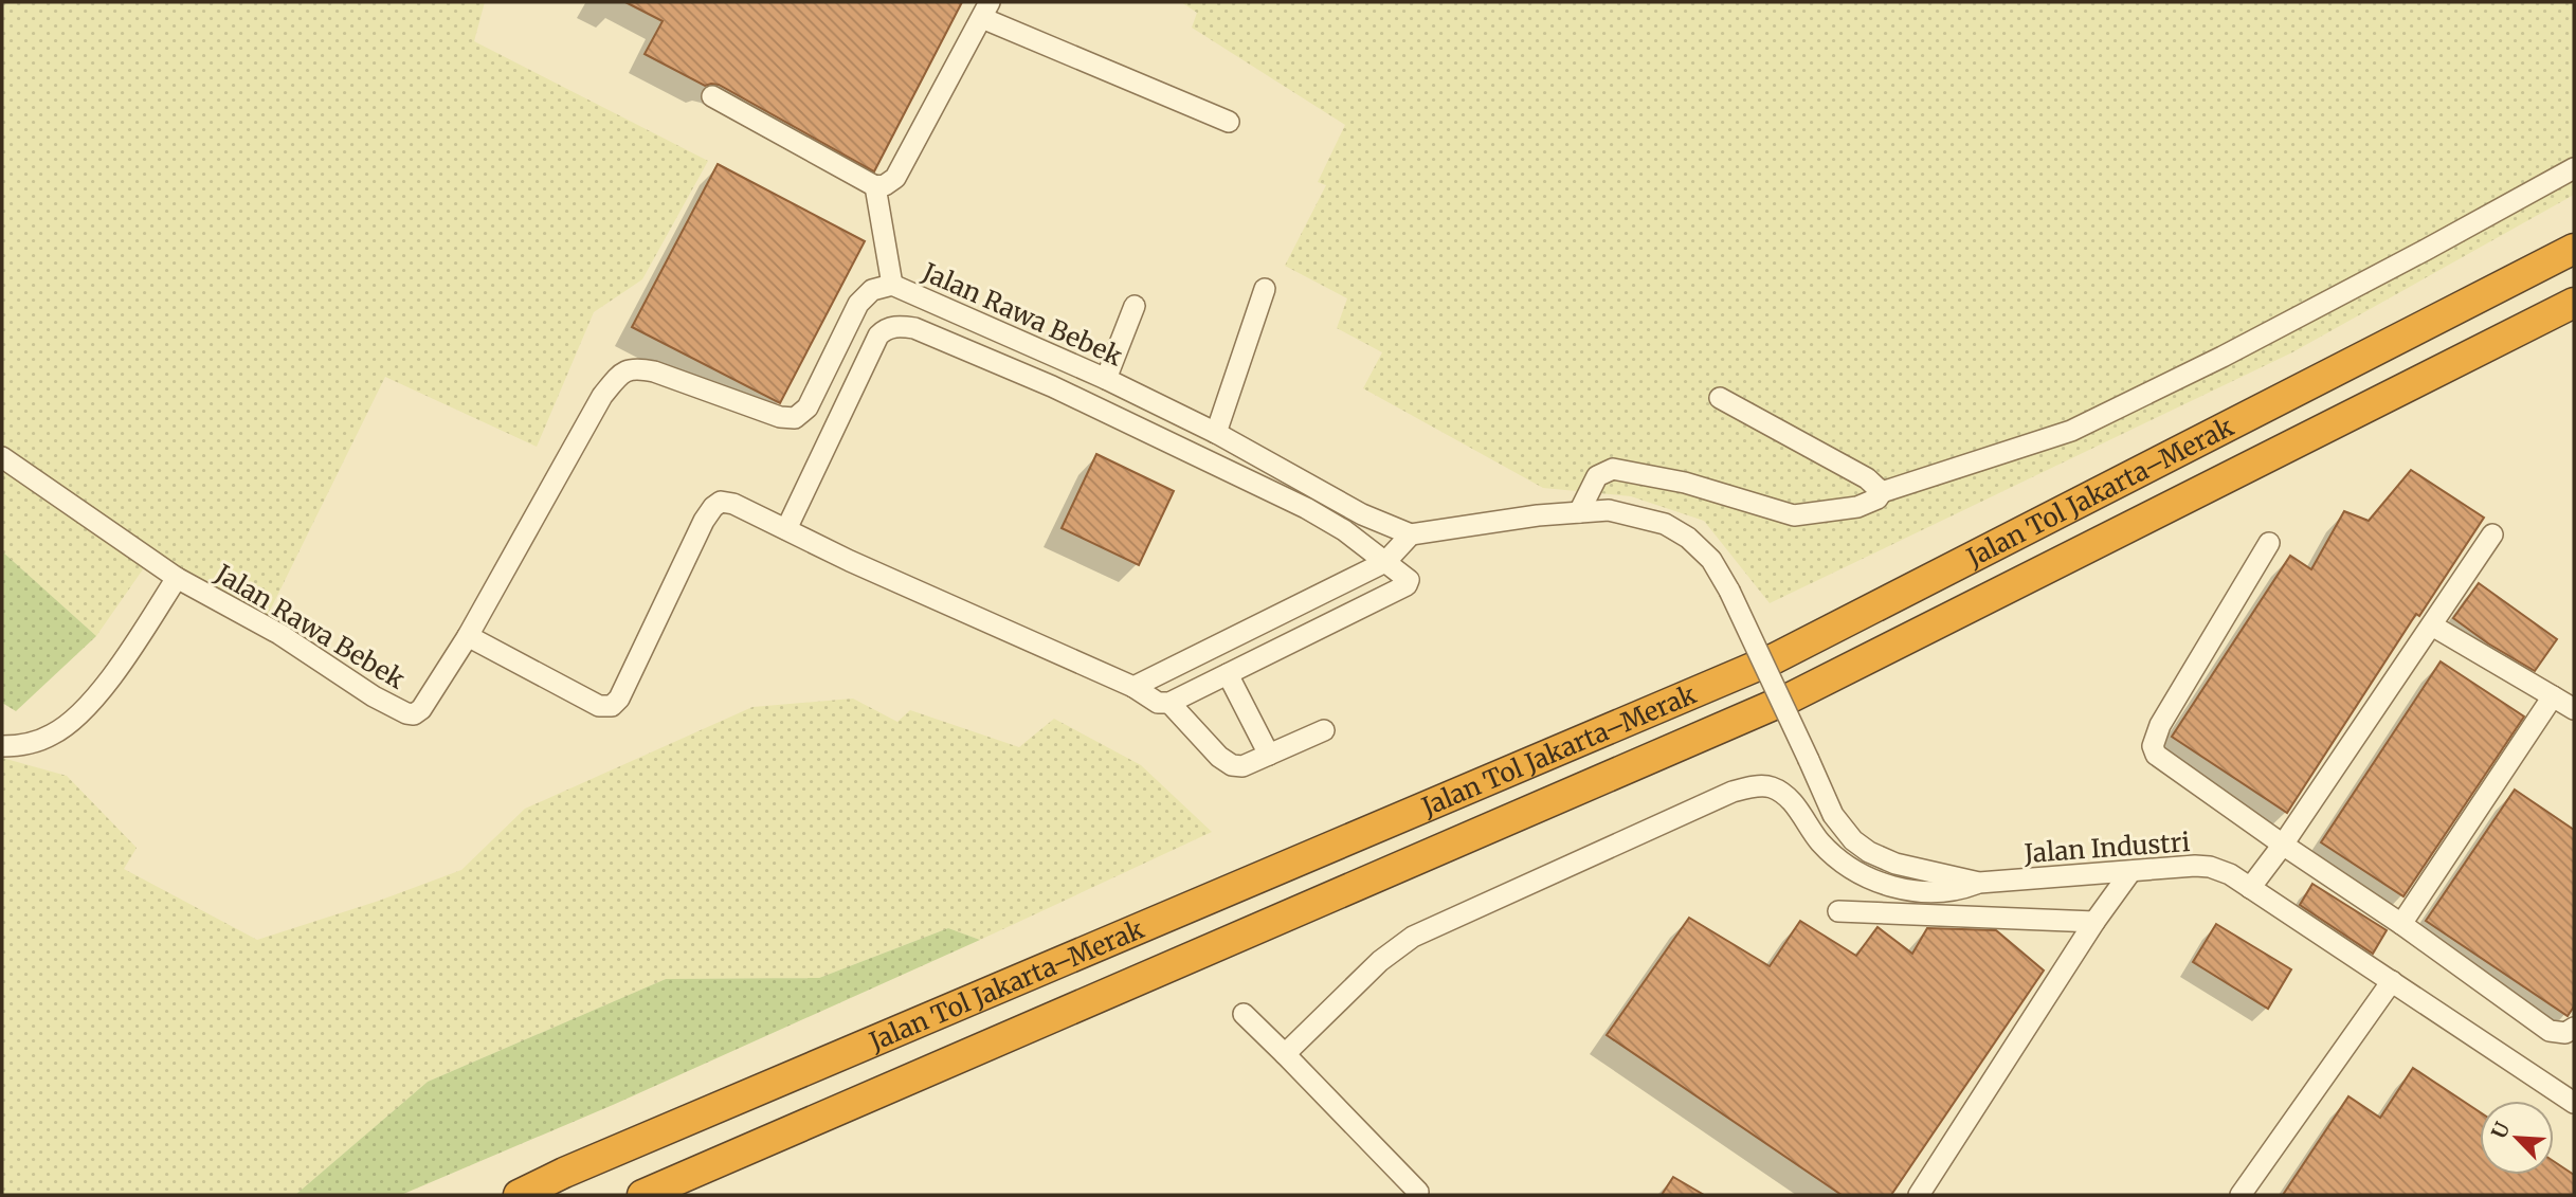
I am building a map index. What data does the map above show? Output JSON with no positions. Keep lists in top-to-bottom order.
{
  "streets": {
    "highway": ["Jalan Tol Jakarta–Merak"],
    "street": ["Jalan Rawa Bebek", "Jalan Industri"]
  },
  "north": "top left"
}
